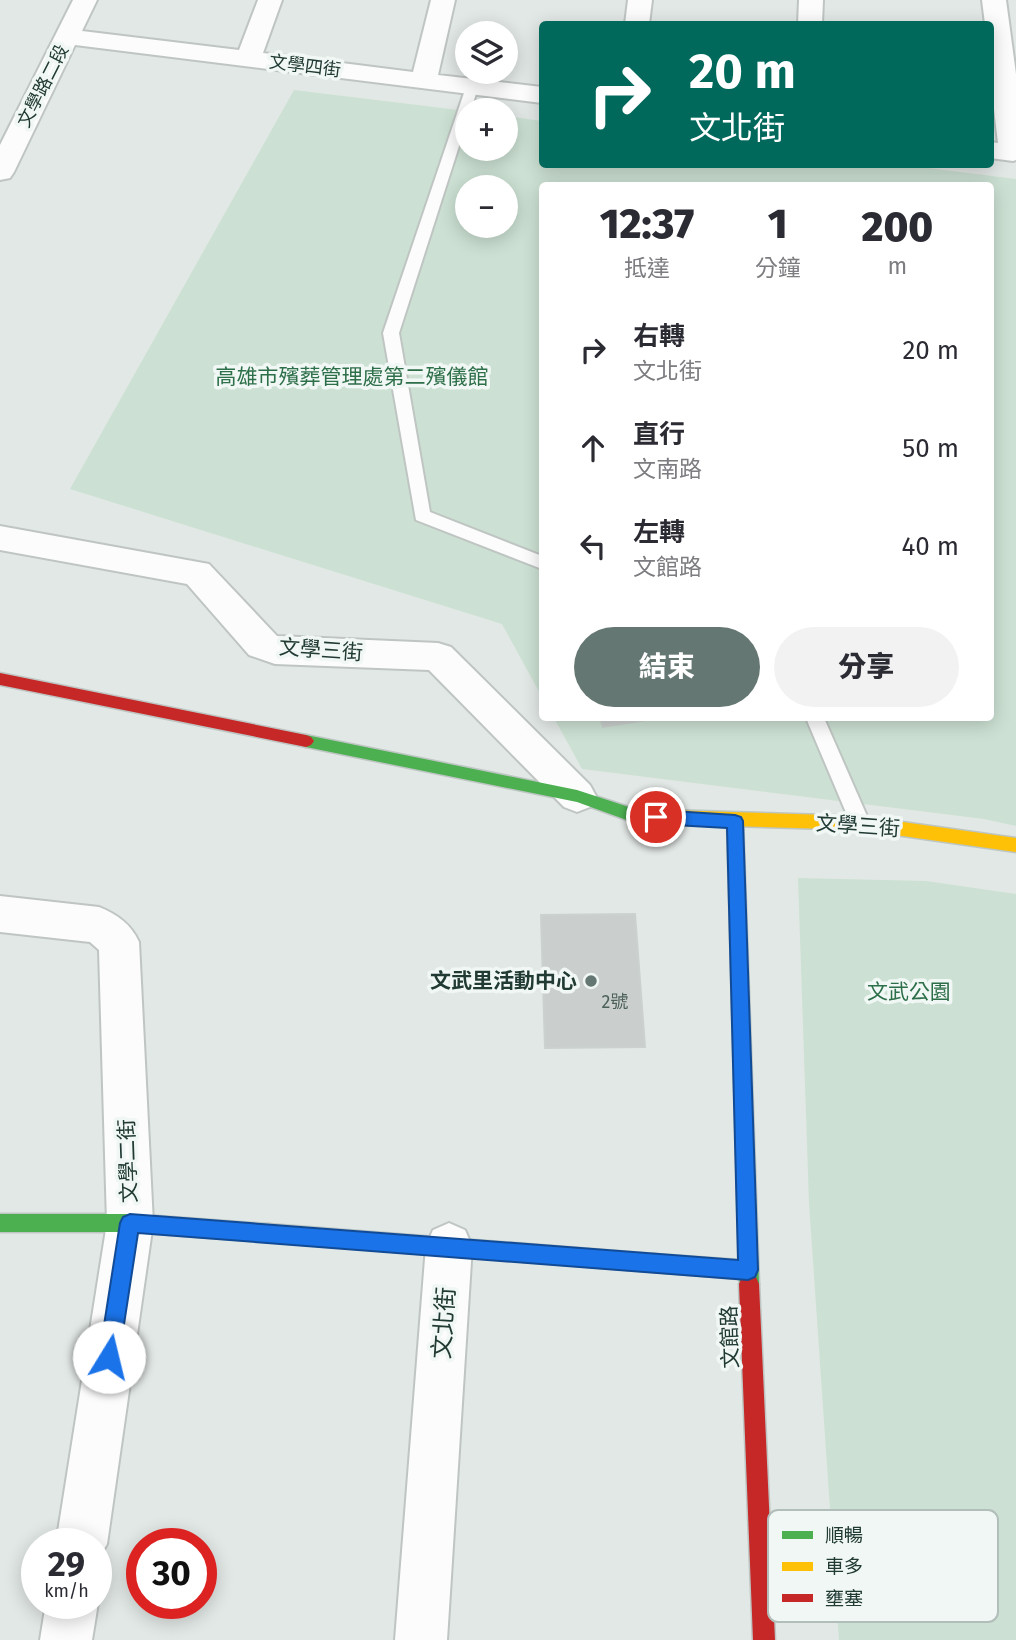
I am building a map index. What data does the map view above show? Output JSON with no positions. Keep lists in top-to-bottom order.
{
  "streets": {
    "street": [
      "文學四街",
      "文學路二段",
      "文學三街",
      "文學二街",
      "文北街",
      "文館路"
    ]
  },
  "crossings": [
    ["文學四街", "文學路二段"],
    ["文學三街", "文館路"]
  ],
  "parks": ["高雄市殯葬管理處第二殯儀館", "文武公園"],
  "places": ["文武里活動中心"],
  "house_numbers": ["2號"],
  "legend": ["順暢", "車多", "壅塞"],
  "page": {
    "map_buttons": ["+", "−"],
    "turn": ["20 m", "文北街"],
    "eta": [
      "12:37",
      "抵達",
      "1",
      "分鐘",
      "200",
      "m"
    ],
    "list": [
      {
        "name": "右轉",
        "note": "文北街",
        "value": "20 m"
      },
      {
        "name": "直行",
        "note": "文南路",
        "value": "50 m"
      },
      {
        "name": "左轉",
        "note": "文館路",
        "value": "40 m"
      }
    ],
    "buttons": ["結束", "分享"],
    "speed": "29 km/h",
    "limit": "30"
  }
}
